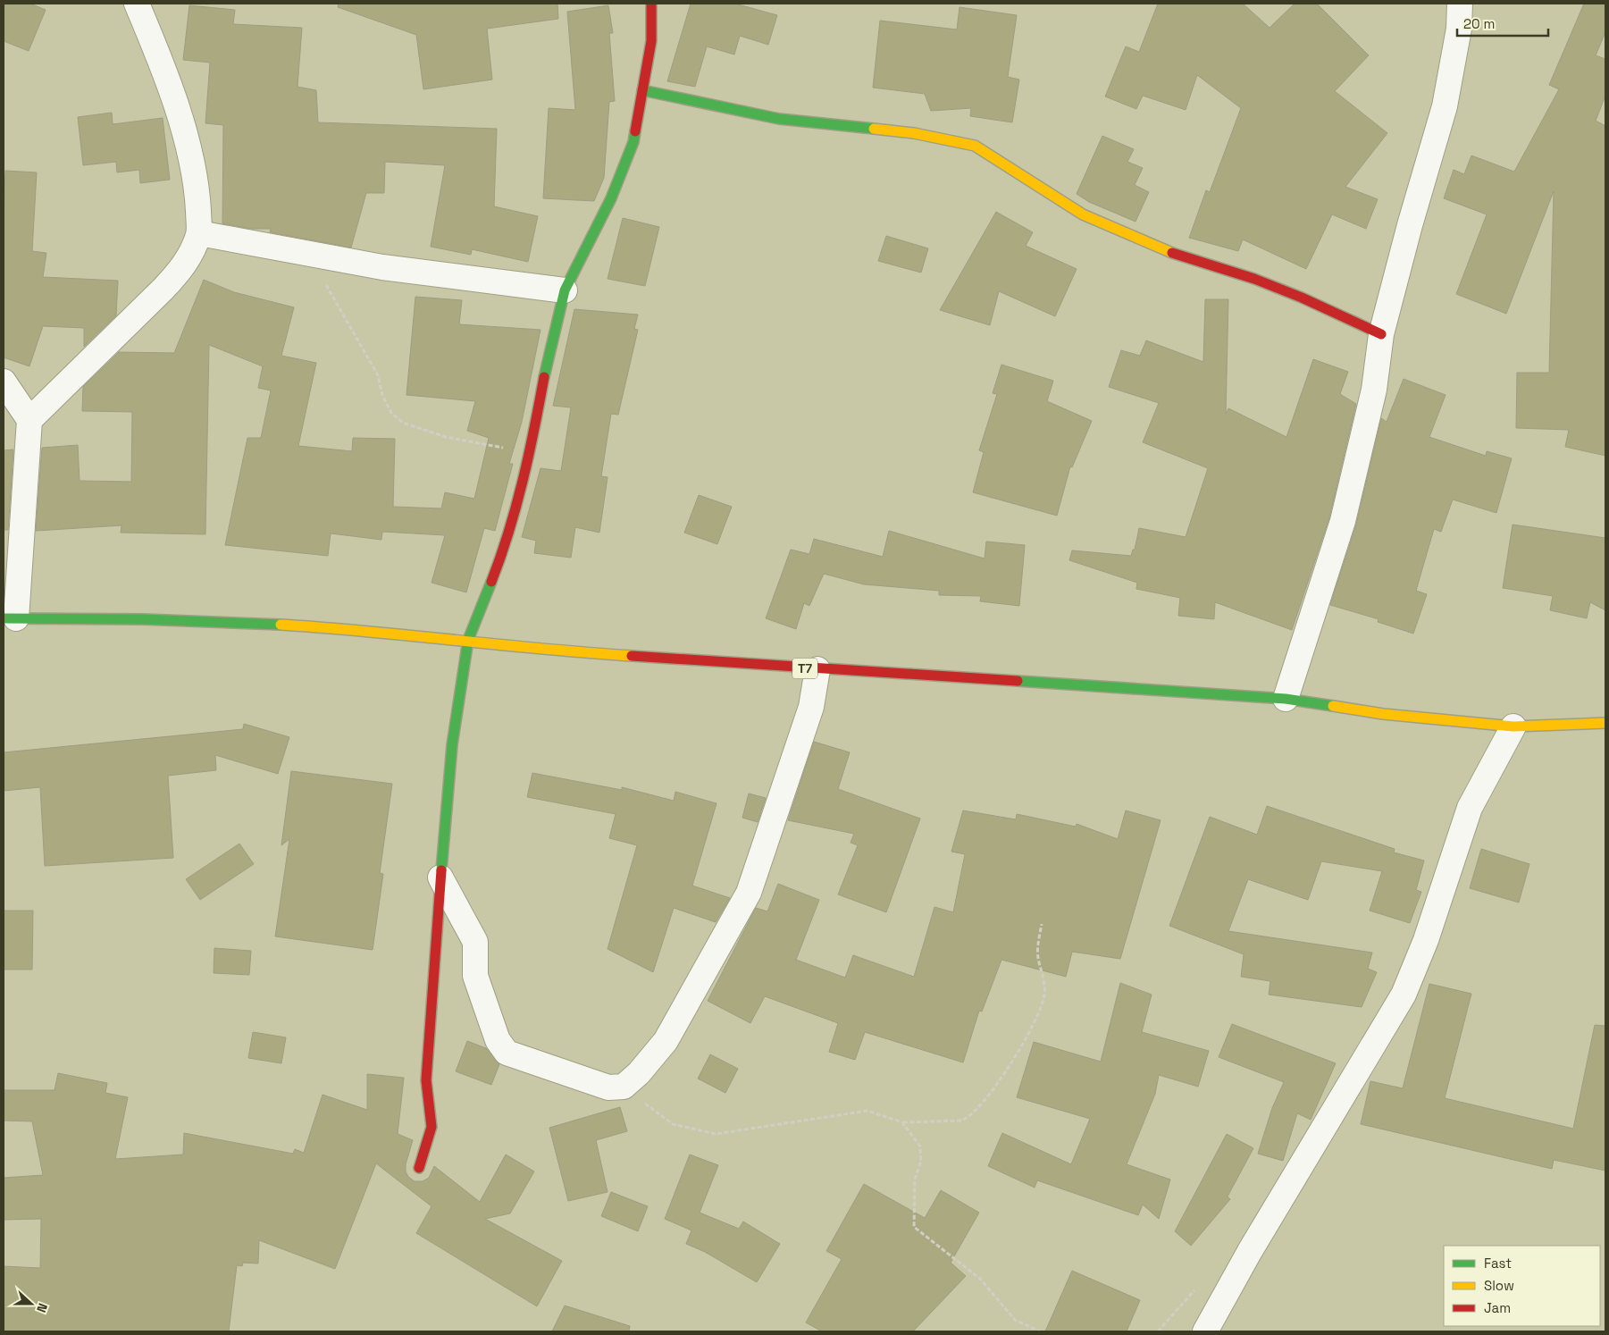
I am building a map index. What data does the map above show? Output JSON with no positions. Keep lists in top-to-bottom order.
{
  "streets": {
    "main road": ["T7"]
  },
  "legend": ["Fast", "Slow", "Jam"],
  "scale_bar": "20 m",
  "north": "right"
}
